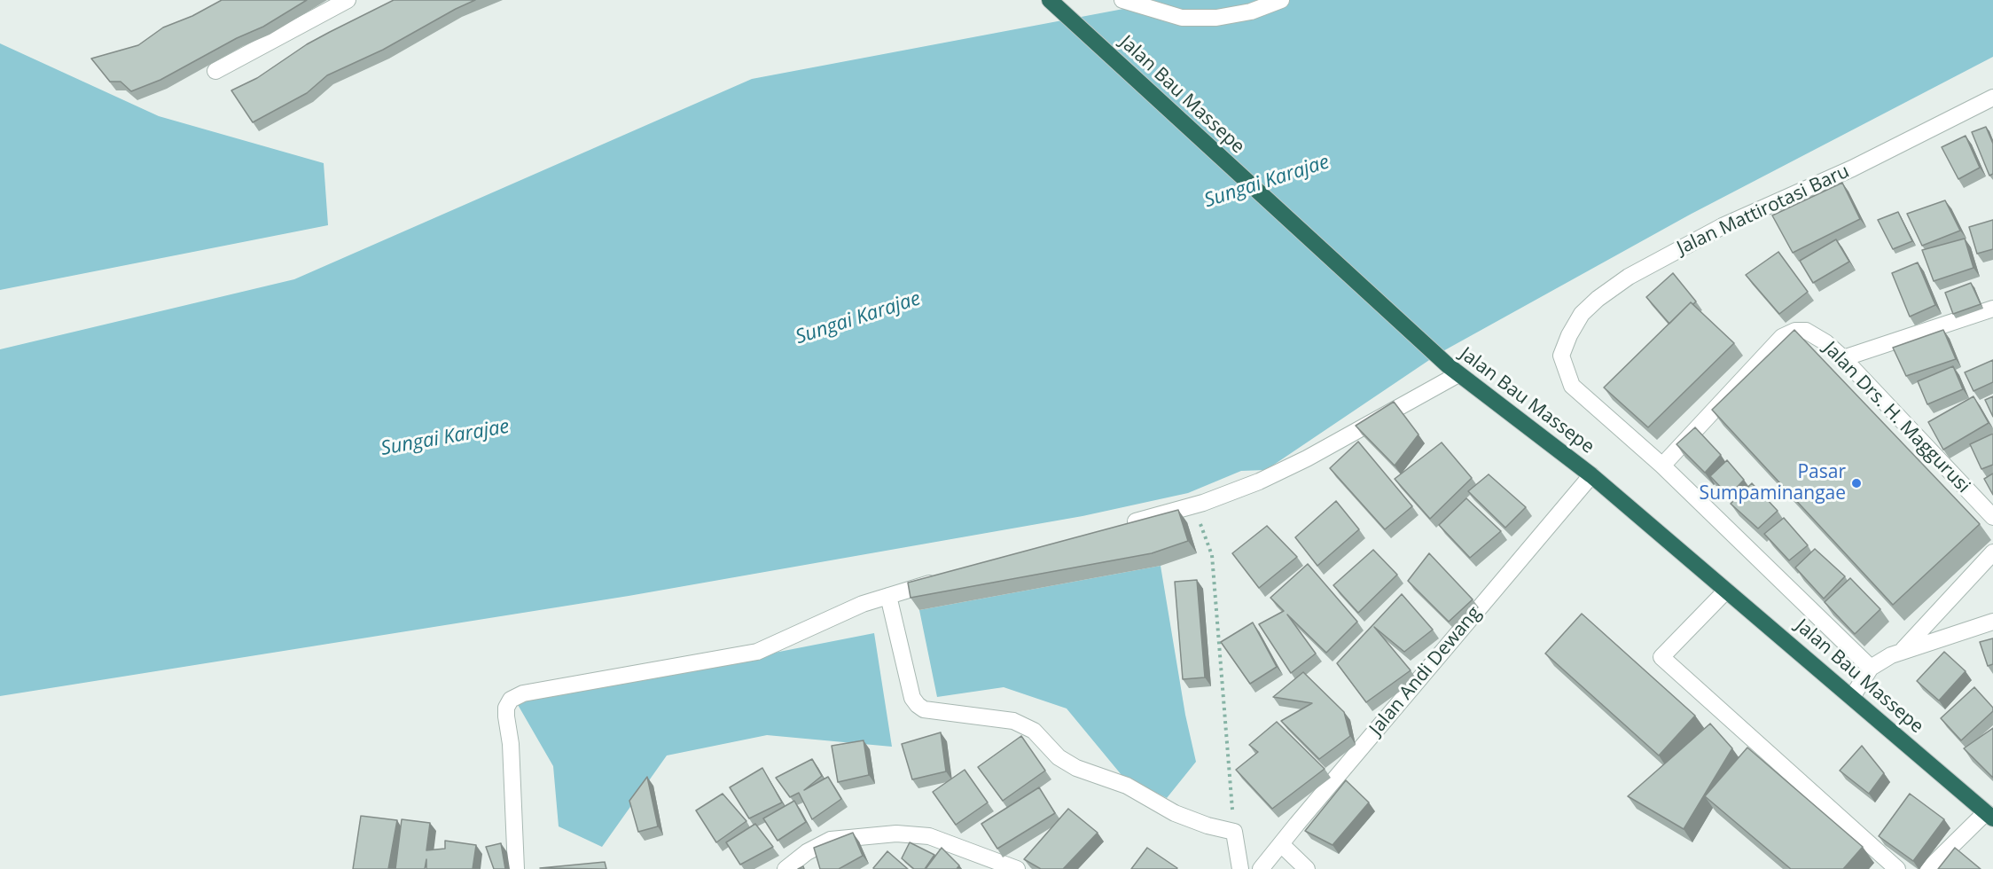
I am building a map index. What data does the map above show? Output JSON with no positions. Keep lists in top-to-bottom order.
{
  "streets": {
    "highway": ["Jalan Bau Massepe"],
    "street": ["Jalan Mattirotasi Baru", "Jalan Drs. H. Maggurusi", "Jalan Andi Dewang"]
  },
  "crossings": [
    ["Jalan Bau Massepe", "Jalan Andi Dewang"],
    ["Jalan Mattirotasi Baru", "Jalan Drs. H. Maggurusi"]
  ],
  "water": ["Sungai Karajae"],
  "places": ["Pasar Sumpaminangae"]
}
